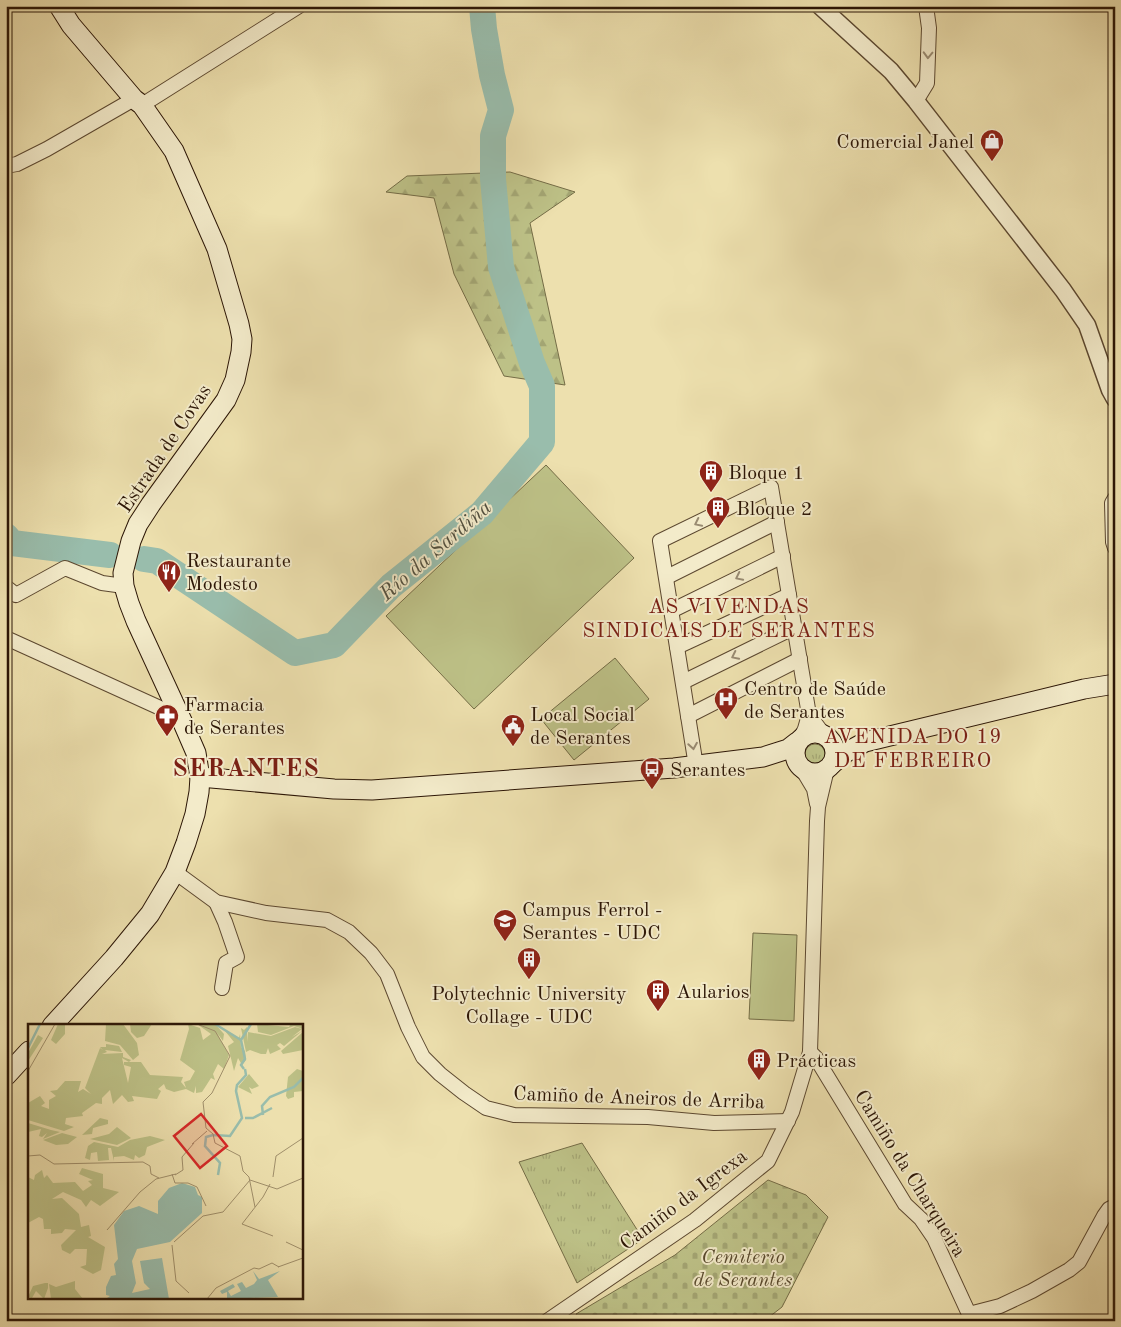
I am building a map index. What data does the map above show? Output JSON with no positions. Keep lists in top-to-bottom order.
{
  "streets": {
    "main road": ["Estrada de Covas"],
    "street": ["Camiño de Aneiros de Arriba", "Camiño da Charqueira", "Camiño da Igrexa"]
  },
  "crossings": [
    ["Estrada de Covas", "Camiño de Aneiros de Arriba"],
    ["Camiño de Aneiros de Arriba", "Camiño da Igrexa"],
    ["Camiño da Charqueira", "Camiño da Igrexa"]
  ],
  "districts": ["AS VIVENDAS SINDICAIS DE SERANTES", "AVENIDA DO 19 DE FEBREIRO", "SERANTES"],
  "water": ["Río da Sardiña"],
  "parks": ["Cemiterio de Serantes"],
  "places": {
    "shop": ["Comercial Janel"],
    "building": [
      "Bloque 1",
      "Bloque 2",
      "Polytechnic University Collage - UDC",
      "Aularios",
      "Prácticas"
    ],
    "restaurant": ["Restaurante Modesto"],
    "hospital": ["Centro de Saúde de Serantes"],
    "pharmacy": ["Farmacia de Serantes"],
    "public building": ["Local Social de Serantes"],
    "bus stop": ["Serantes"],
    "school or university": ["Campus Ferrol - Serantes - UDC"]
  }
}
